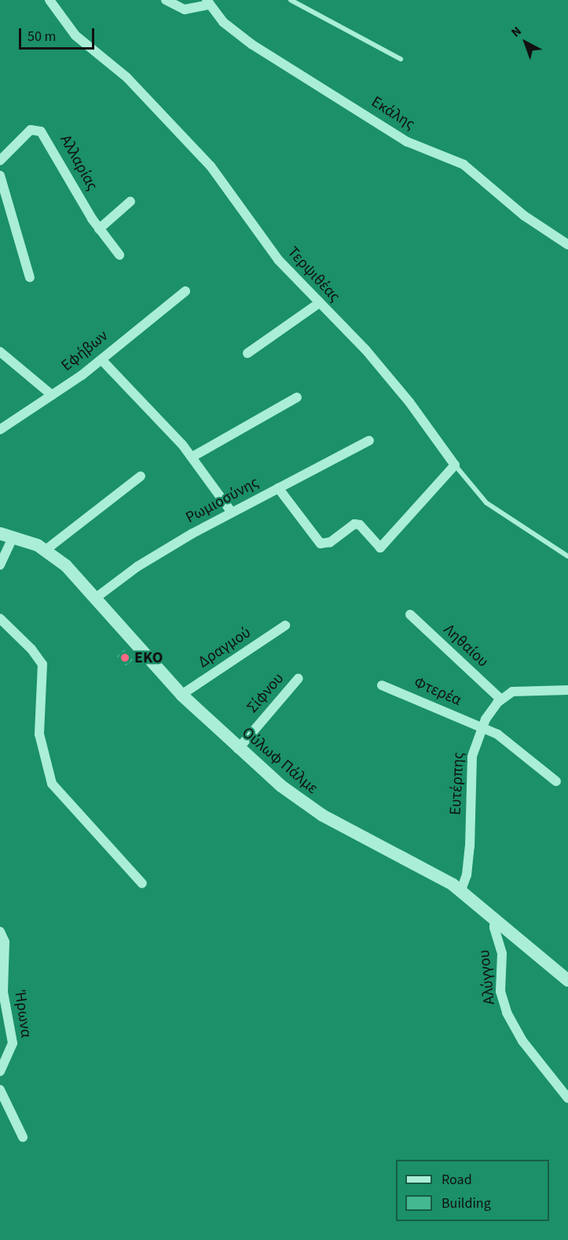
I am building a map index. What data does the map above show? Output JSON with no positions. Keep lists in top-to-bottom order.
{
  "streets": {
    "street": [
      "Εκάλης",
      "Αλλαρίας",
      "Τερψιθέας",
      "Εφήβων",
      "Ρωμιοσύνης",
      "Ληθαίου",
      "Δραγμού",
      "Φτερέα",
      "Σίφνου",
      "Ούλωφ Πάλμε",
      "Ευτέρπης",
      "Αλύγγου",
      "Ήρωνα"
    ]
  },
  "crossings": [
    ["Ρωμιοσύνης", "Ούλωφ Πάλμε"],
    ["Ληθαίου", "Ευτέρπης"],
    ["Δραγμού", "Ούλωφ Πάλμε"],
    ["Φτερέα", "Ευτέρπης"],
    ["Σίφνου", "Ούλωφ Πάλμε"],
    ["Ούλωφ Πάλμε", "Ευτέρπης"],
    ["Ούλωφ Πάλμε", "Αλύγγου"]
  ],
  "places": ["EKO"],
  "legend": ["Road", "Building"],
  "scale_bar": "50 m",
  "north": "top left"
}
